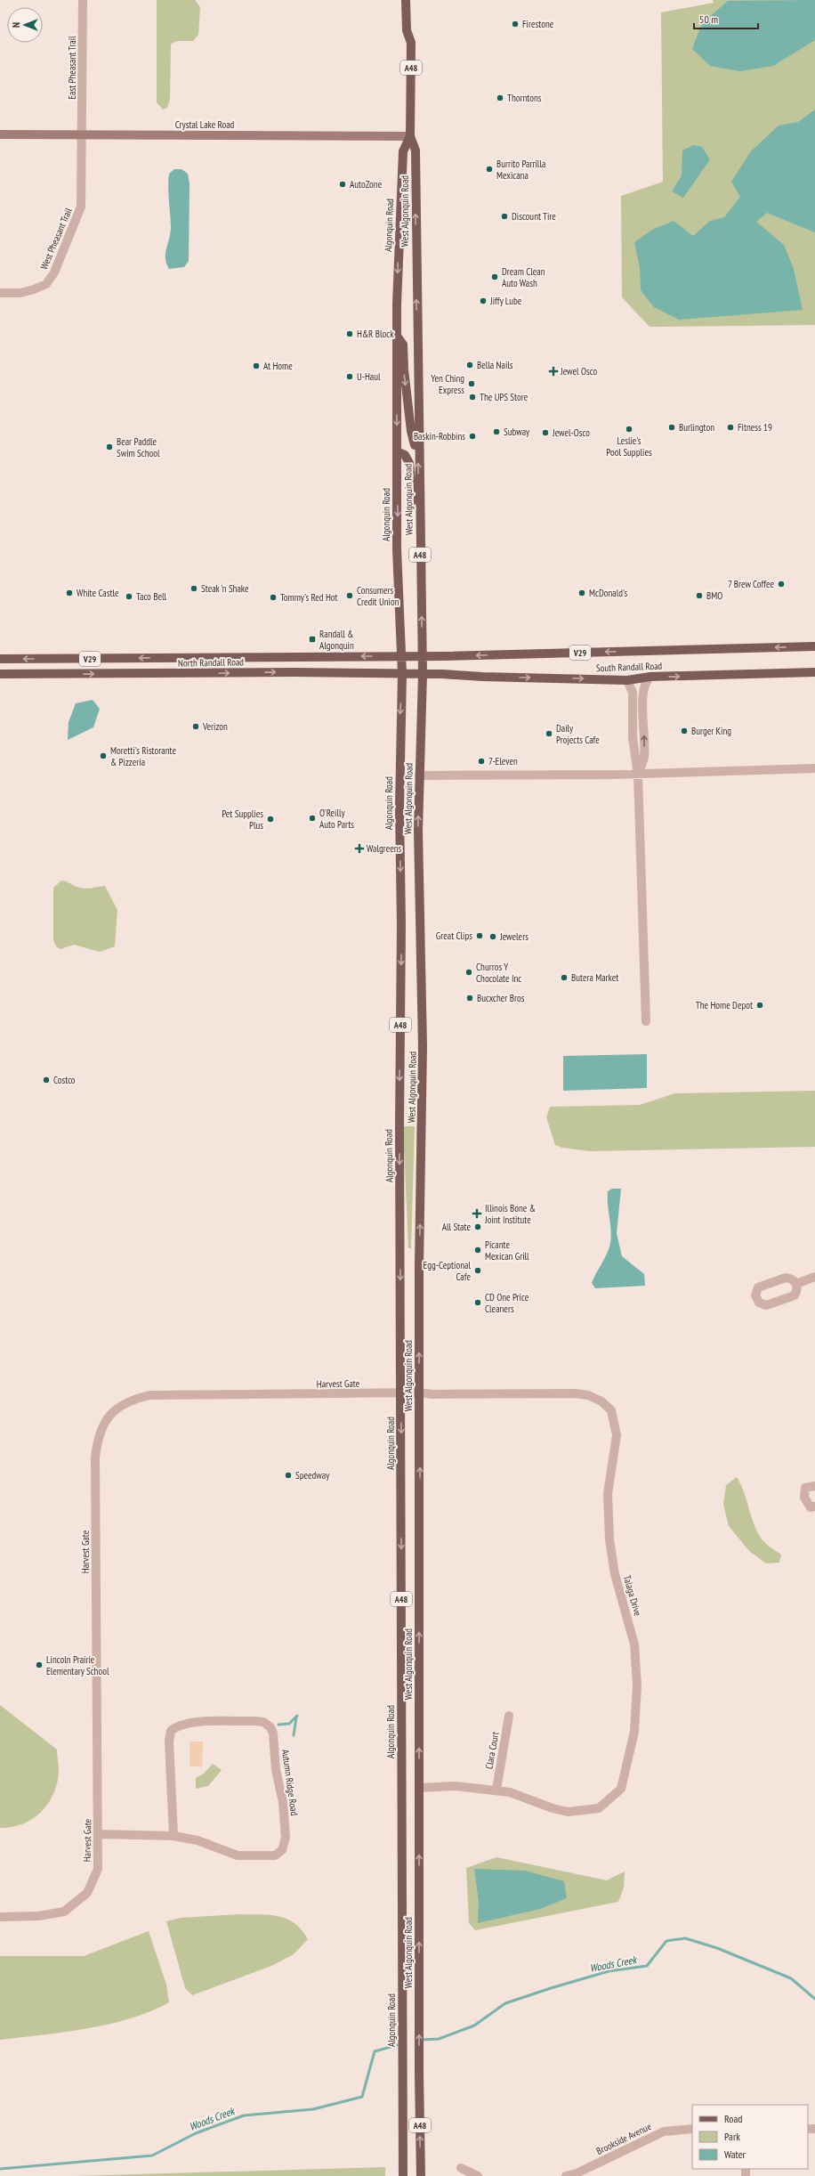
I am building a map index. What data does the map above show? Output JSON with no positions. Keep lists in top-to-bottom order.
{
  "streets": {
    "main road": [
      "A48",
      "West Algonquin Road",
      "Algonquin Road",
      "V29",
      "North Randall Road",
      "South Randall Road"
    ],
    "street": [
      "East Pheasant Trail",
      "Crystal Lake Road",
      "West Pheasant Trail",
      "Harvest Gate",
      "Talaga Drive",
      "Clara Court",
      "Autumn Ridge Road",
      "Brookside Avenue"
    ]
  },
  "crossings": [
    ["East Pheasant Trail", "Crystal Lake Road"],
    ["East Pheasant Trail", "West Pheasant Trail"],
    ["Crystal Lake Road", "West Algonquin Road"],
    ["Crystal Lake Road", "Algonquin Road"],
    ["Crystal Lake Road", "West Pheasant Trail"],
    ["West Algonquin Road", "Algonquin Road"],
    ["West Algonquin Road", "North Randall Road"],
    ["West Algonquin Road", "South Randall Road"],
    ["West Algonquin Road", "Talaga Drive"],
    ["Algonquin Road", "North Randall Road"],
    ["Algonquin Road", "Harvest Gate"],
    ["Algonquin Road", "Talaga Drive"],
    ["North Randall Road", "South Randall Road"],
    ["Harvest Gate", "Talaga Drive"],
    ["Harvest Gate", "Autumn Ridge Road"],
    ["Talaga Drive", "Clara Court"]
  ],
  "one_way": ["West Algonquin Road", "Algonquin Road"],
  "water": ["Woods Creek"],
  "places": {
    "other": [
      "Firestone",
      "Thorntons",
      "Burrito Parrilla Mexicana",
      "AutoZone",
      "Discount Tire",
      "Dream Clean Auto Wash",
      "Jiffy Lube",
      "H&R Block",
      "Bella Nails",
      "At Home",
      "U-Haul",
      "Yen Ching Express",
      "The UPS Store",
      "Burlington",
      "Fitness 19",
      "Leslie's Pool Supplies",
      "Subway",
      "Jewel-Osco",
      "Baskin-Robbins",
      "Bear Paddle Swim School",
      "7 Brew Coffee",
      "Steak 'n Shake",
      "White Castle",
      "McDonald's",
      "Consumers Credit Union",
      "BMO",
      "Taco Bell",
      "Tommy's Red Hot",
      "Verizon",
      "Burger King",
      "Daily Projects Cafe",
      "Moretti's Ristorante & Pizzeria",
      "7-Eleven",
      "O'Reilly Auto Parts",
      "Pet Supplies Plus",
      "Great Clips",
      "Jewelers",
      "Churros Y Chocolate Inc",
      "Butera Market",
      "Bucxcher Bros",
      "The Home Depot",
      "Costco",
      "All State",
      "Picante Mexican Grill",
      "Egg-Ceptional Cafe",
      "CD One Price Cleaners",
      "Speedway",
      "Lincoln Prairie Elementary School"
    ],
    "health": ["Jewel Osco", "Walgreens", "Illinois Bone & Joint Institute"],
    "transit": ["Randall & Algonquin"]
  },
  "legend": ["Road", "Park", "Water"],
  "scale_bar": "50 m",
  "north": "left"
}
